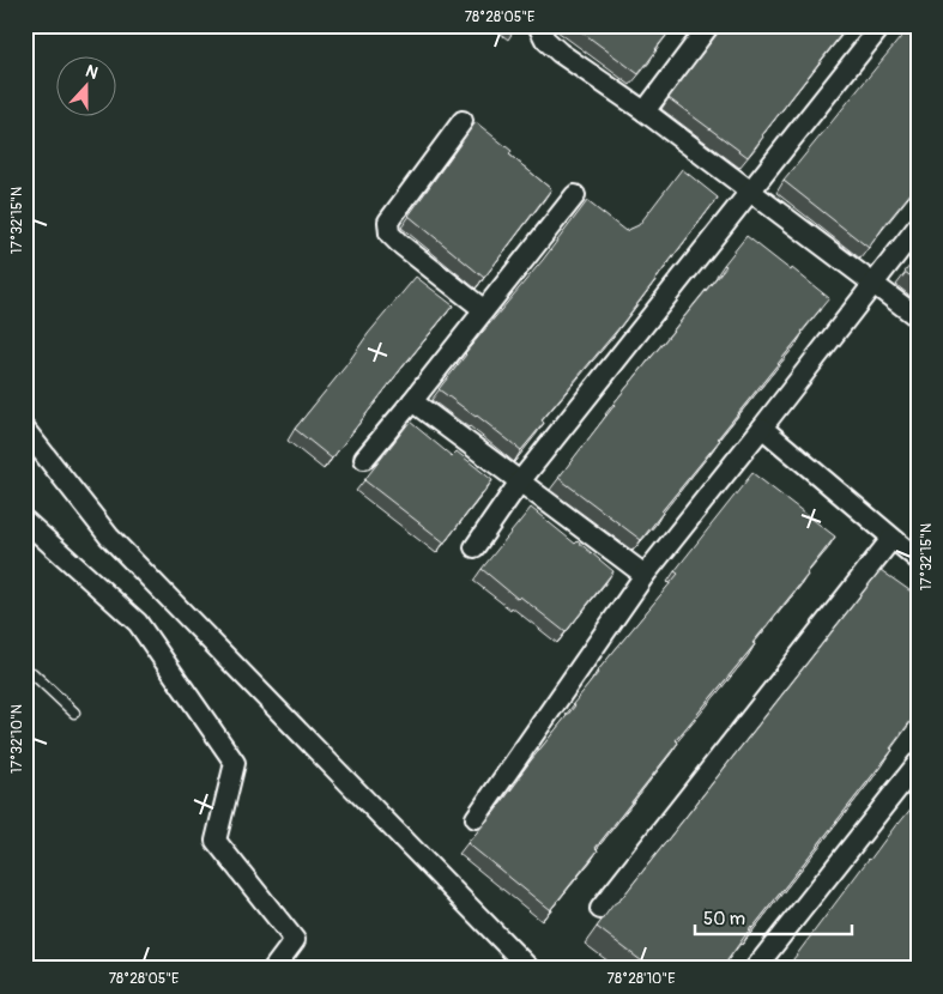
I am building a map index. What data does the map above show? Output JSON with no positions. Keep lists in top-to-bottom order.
{
  "scale_bar": "50 m",
  "north": "top",
  "coordinates": [
    "78°28'05\"E",
    "17°32'15\"N",
    "17°32'10\"N",
    "78°28'10\"E"
  ]
}
